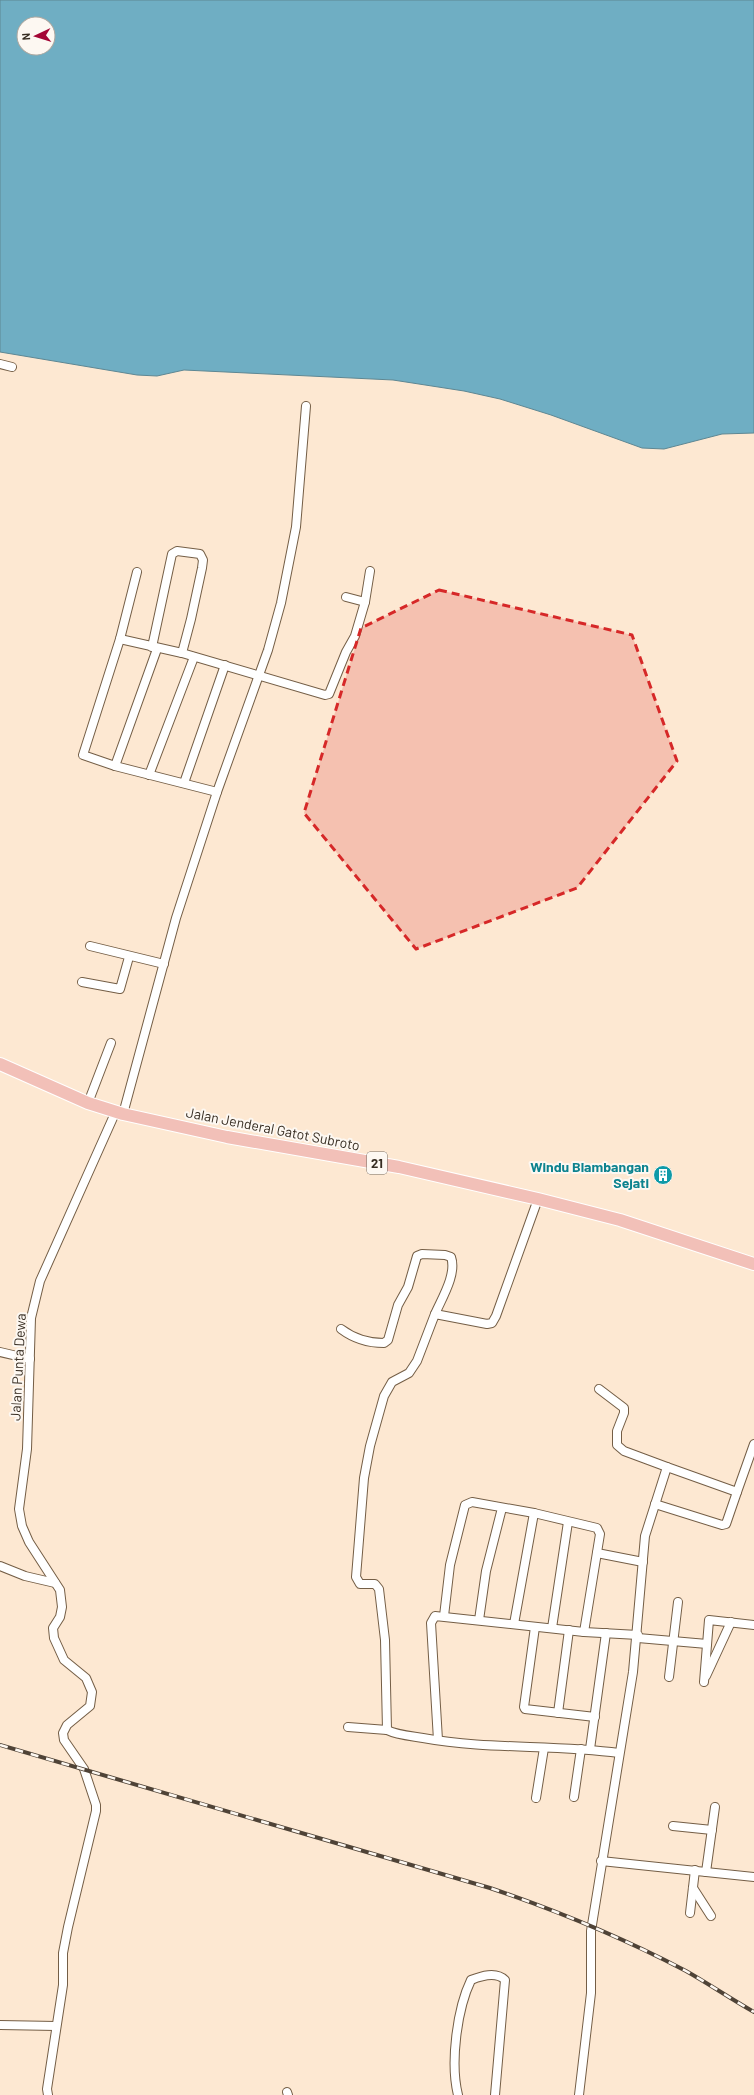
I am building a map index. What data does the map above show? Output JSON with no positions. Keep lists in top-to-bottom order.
{
  "streets": {
    "highway": ["Jalan Jenderal Gatot Subroto", "21"],
    "street": ["Jalan Punta Dewa"]
  },
  "crossings": [
    ["Jalan Jenderal Gatot Subroto", "Jalan Punta Dewa"]
  ],
  "places": {
    "building": ["Windu Blambangan Sejati"]
  },
  "north": "left"
}
